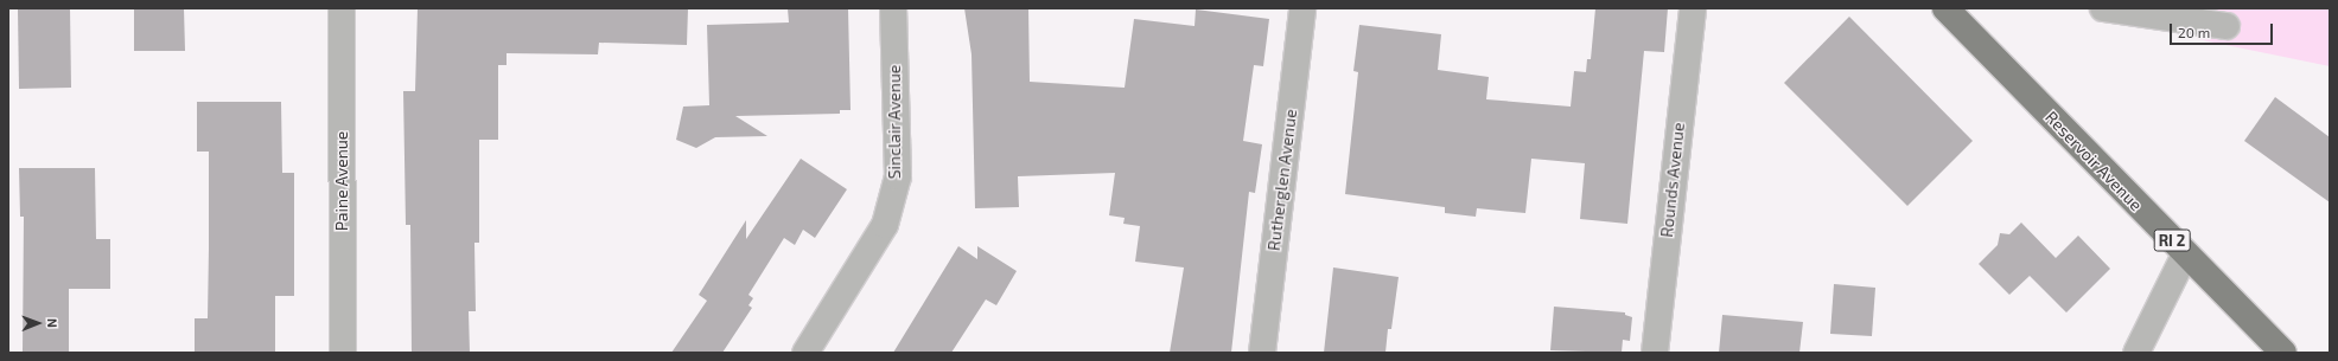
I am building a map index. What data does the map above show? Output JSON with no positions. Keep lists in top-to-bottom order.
{
  "streets": {
    "main road": ["Reservoir Avenue", "RI 2"],
    "street": [
      "Sinclair Avenue",
      "Rutherglen Avenue",
      "Rounds Avenue",
      "Paine Avenue"
    ]
  },
  "scale_bar": "20 m",
  "north": "right"
}
